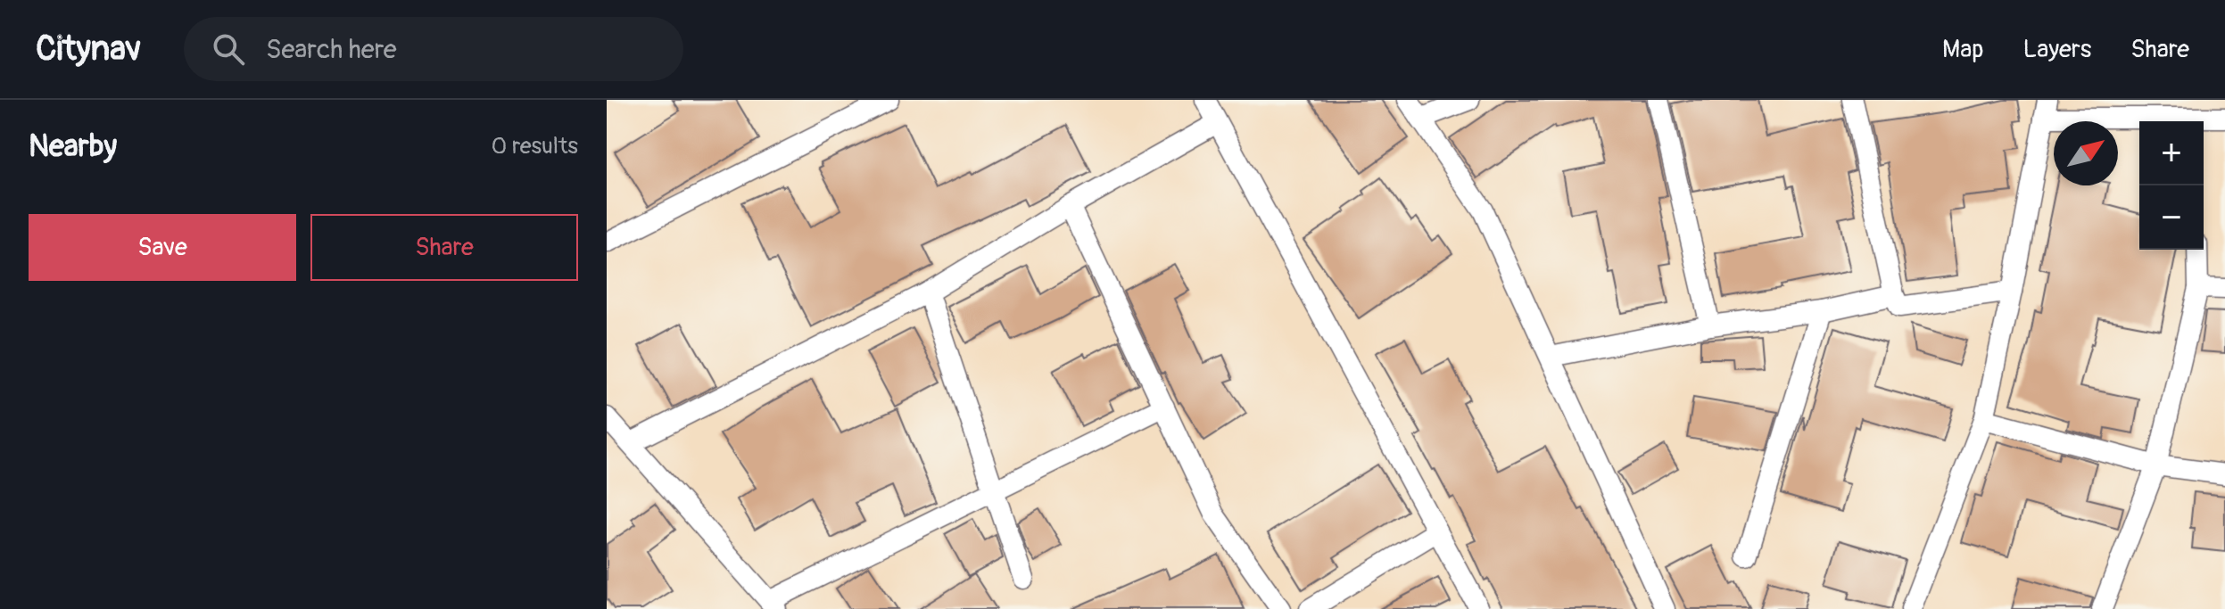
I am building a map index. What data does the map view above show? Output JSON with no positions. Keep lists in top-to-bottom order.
{
  "north": "top right",
  "page": {
    "header": "Citynav",
    "search": "Search here",
    "nav": ["Map", "Layers", "Share"],
    "heading": ["Nearby", "0 results"],
    "map_buttons": ["+", "−"],
    "buttons": ["Save", "Share"]
  }
}
